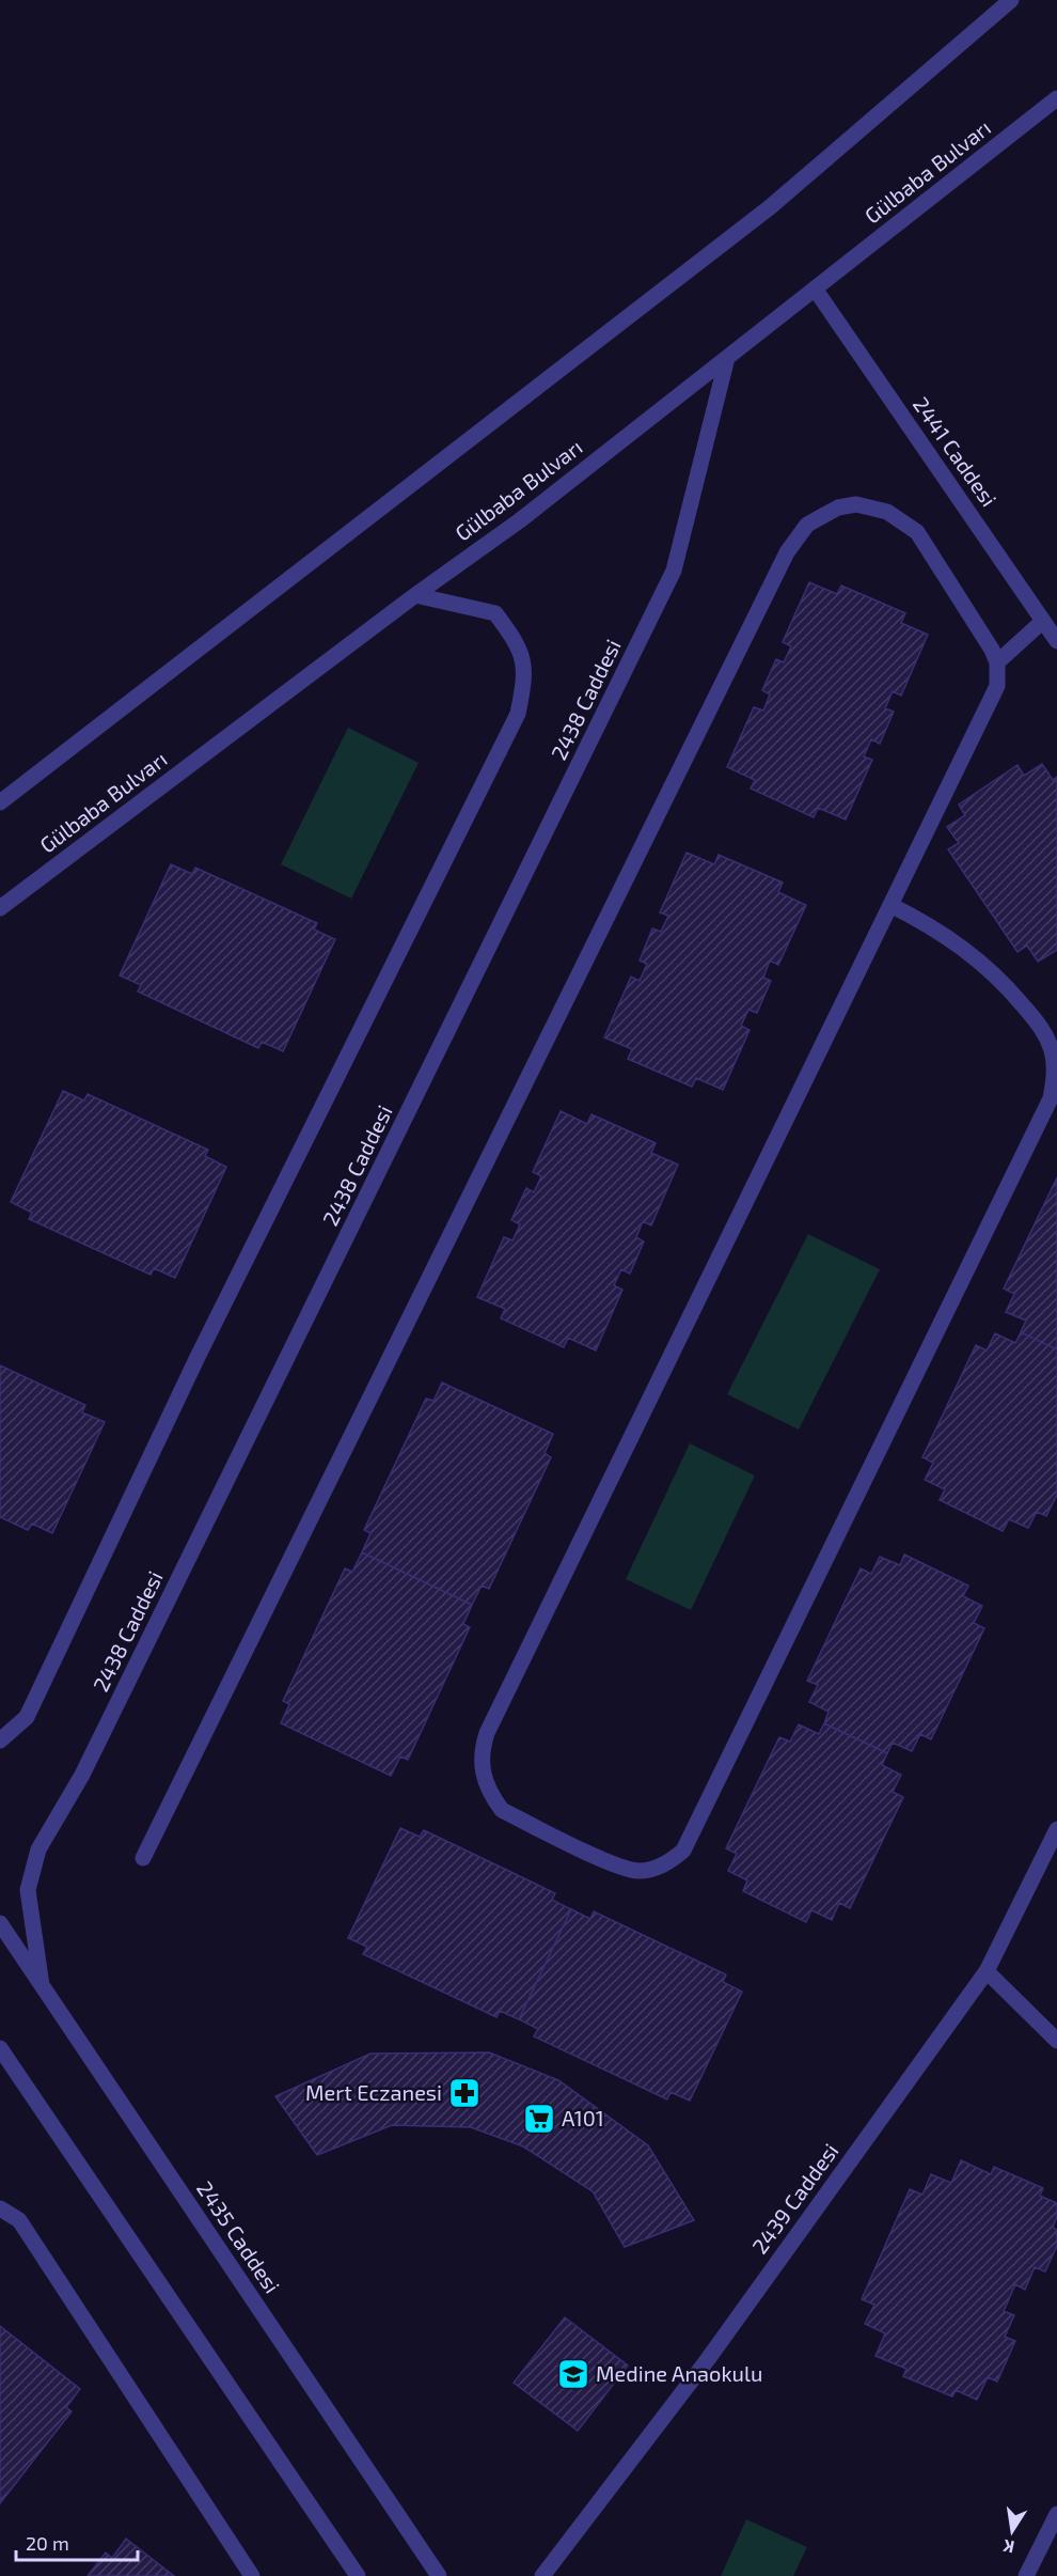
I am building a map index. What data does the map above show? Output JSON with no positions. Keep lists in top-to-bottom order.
{
  "streets": {
    "street": [
      "Gülbaba Bulvarı",
      "2441 Caddesi",
      "2438 Caddesi",
      "2439 Caddesi",
      "2435 Caddesi"
    ]
  },
  "crossings": [
    ["Gülbaba Bulvarı", "2441 Caddesi"],
    ["Gülbaba Bulvarı", "2438 Caddesi"],
    ["2438 Caddesi", "2435 Caddesi"]
  ],
  "places": {
    "pharmacy": ["Mert Eczanesi"],
    "supermarket": ["A101"],
    "school or university": ["Medine Anaokulu"]
  },
  "scale_bar": "20 m",
  "north": "bottom"
}
